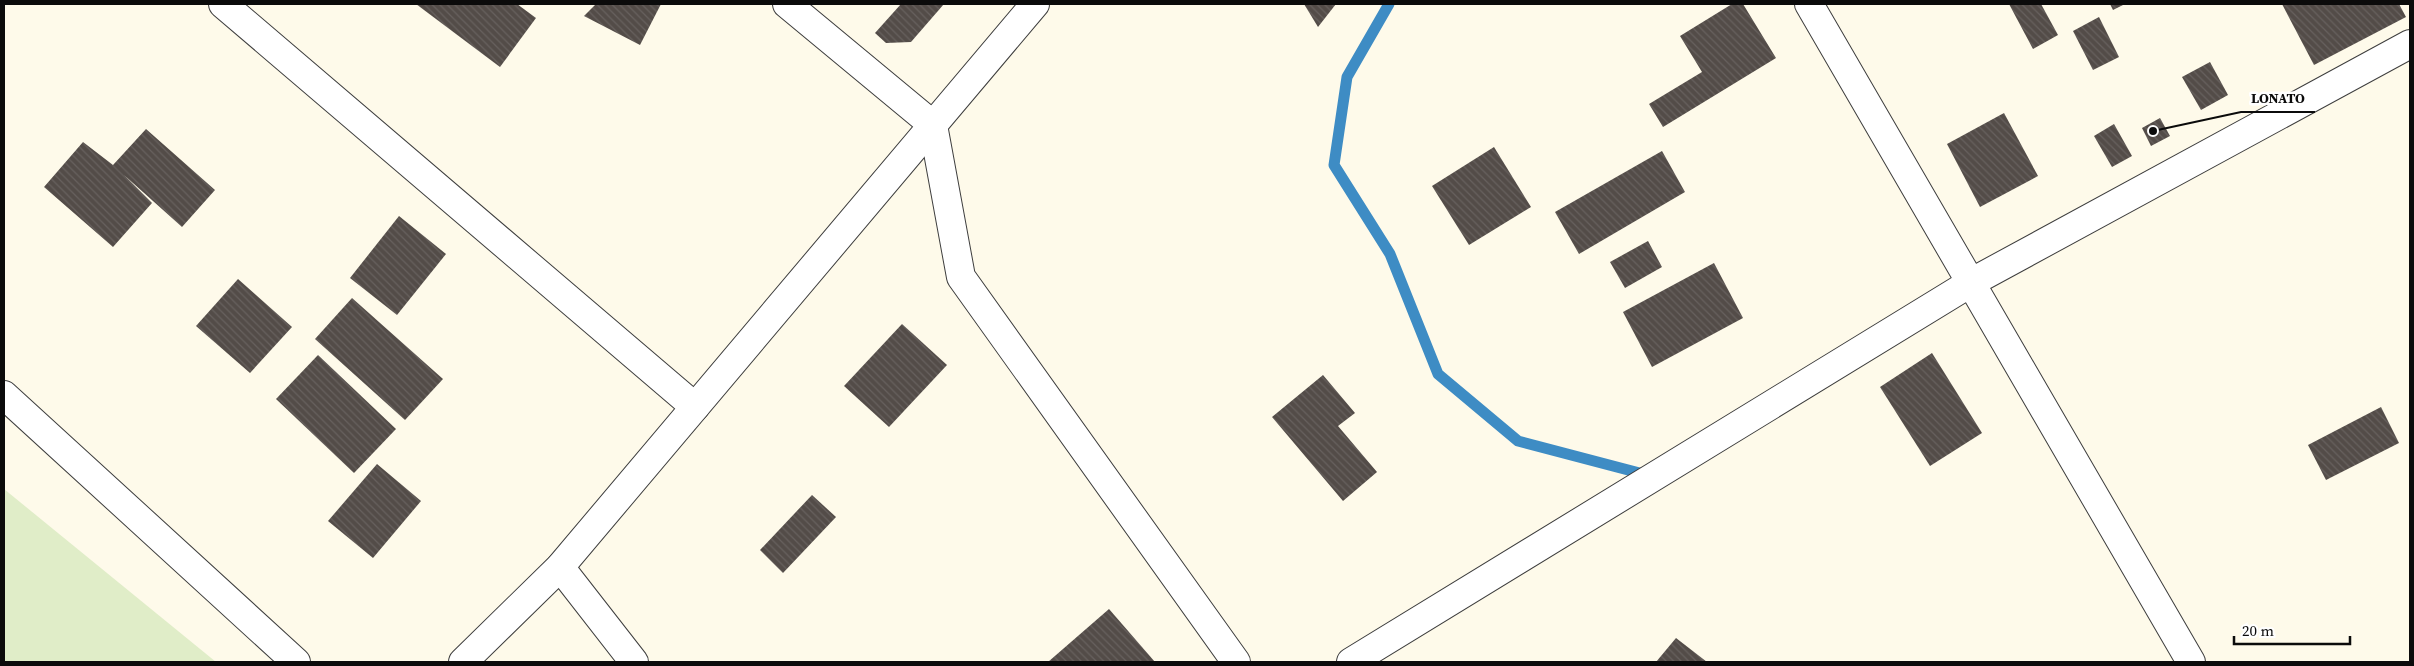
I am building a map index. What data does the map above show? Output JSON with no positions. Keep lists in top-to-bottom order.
{
  "places": ["LONATO"],
  "scale_bar": "20 m"
}
